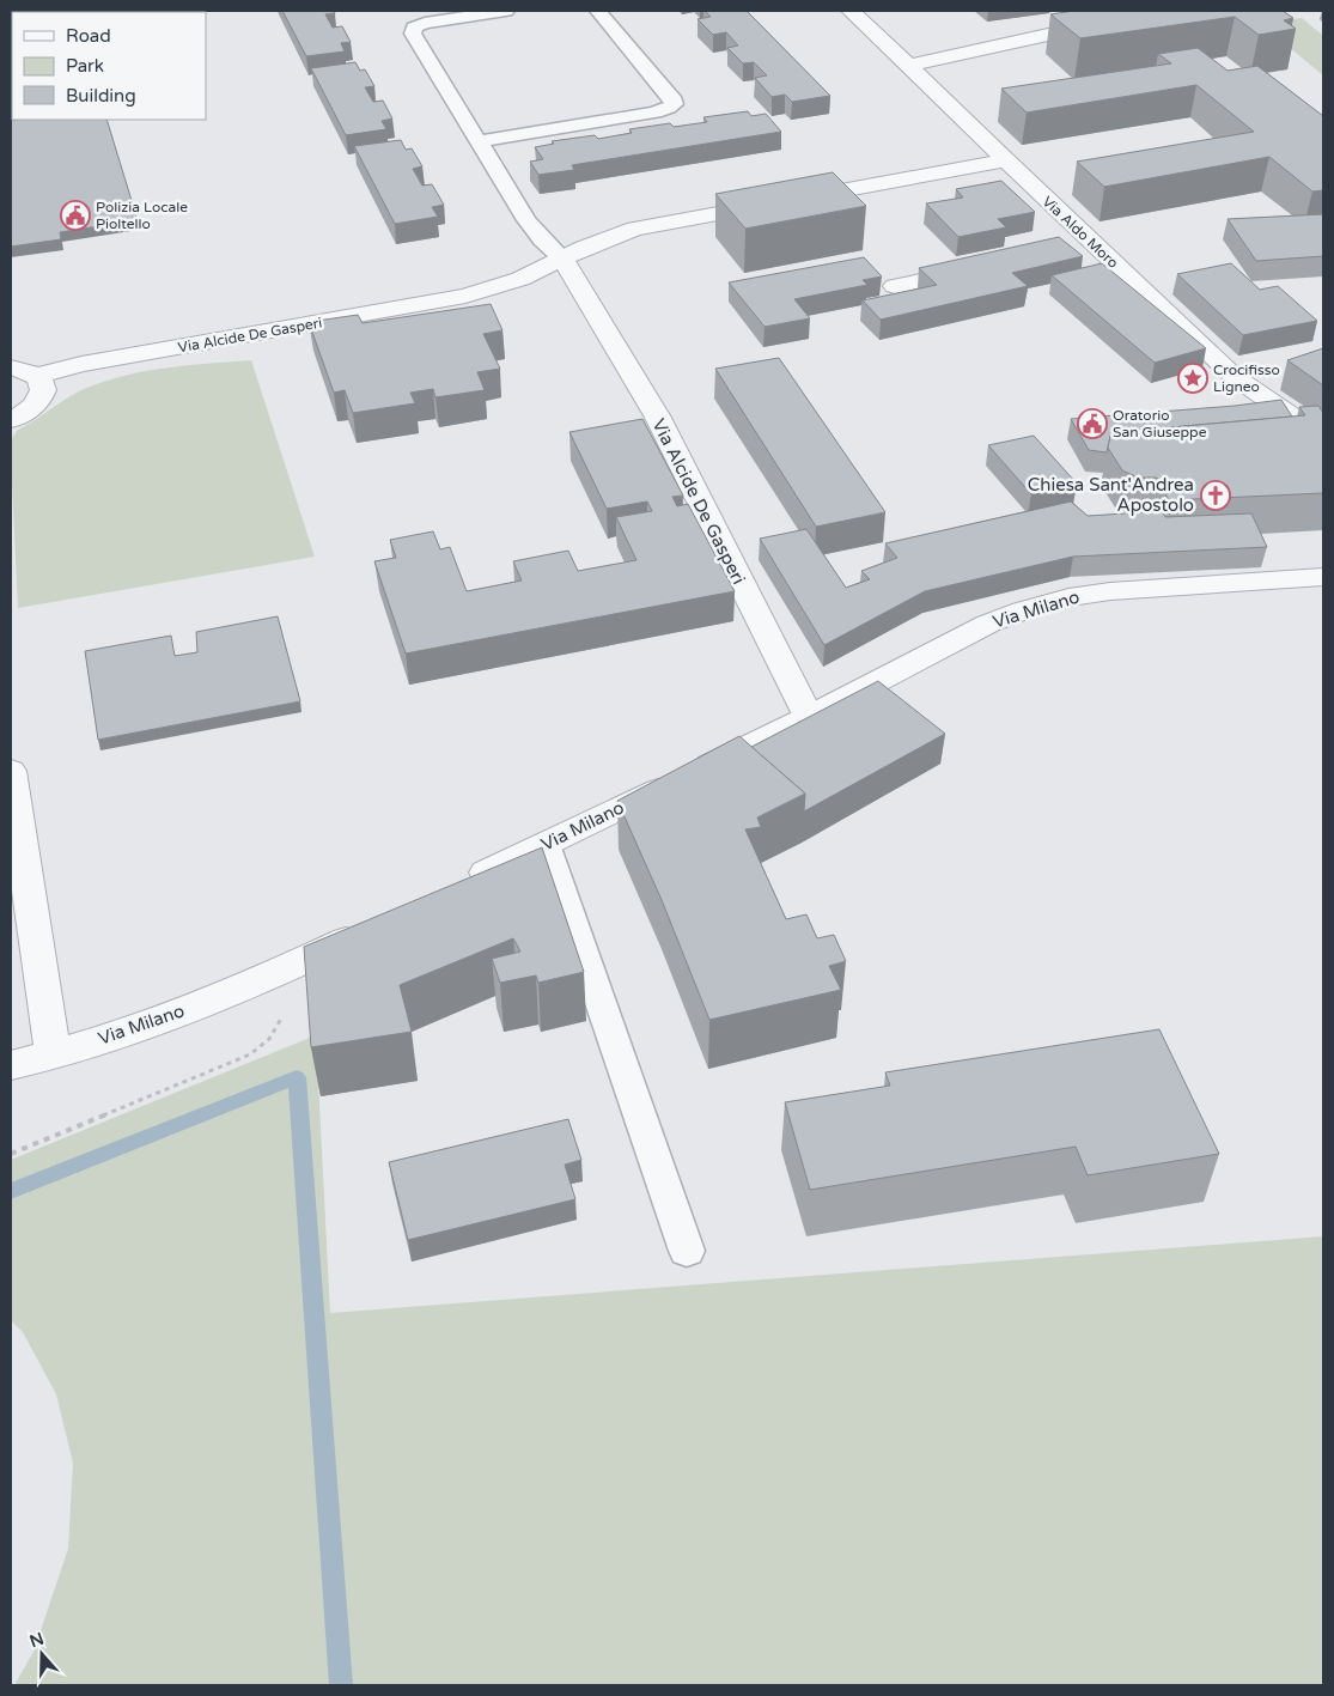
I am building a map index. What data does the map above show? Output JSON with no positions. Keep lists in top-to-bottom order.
{
  "streets": {
    "street": ["Via Aldo Moro", "Via Alcide De Gasperi", "Via Milano"]
  },
  "crossings": [
    ["Via Aldo Moro", "Via Alcide De Gasperi"],
    ["Via Alcide De Gasperi", "Via Milano"]
  ],
  "places": {
    "public building": ["Polizia Locale Pioltello", "Oratorio San Giuseppe"],
    "place": ["Crocifisso Ligneo"],
    "church": ["Chiesa Sant'Andrea Apostolo"]
  },
  "legend": ["Road", "Park", "Building"],
  "north": "top"
}
